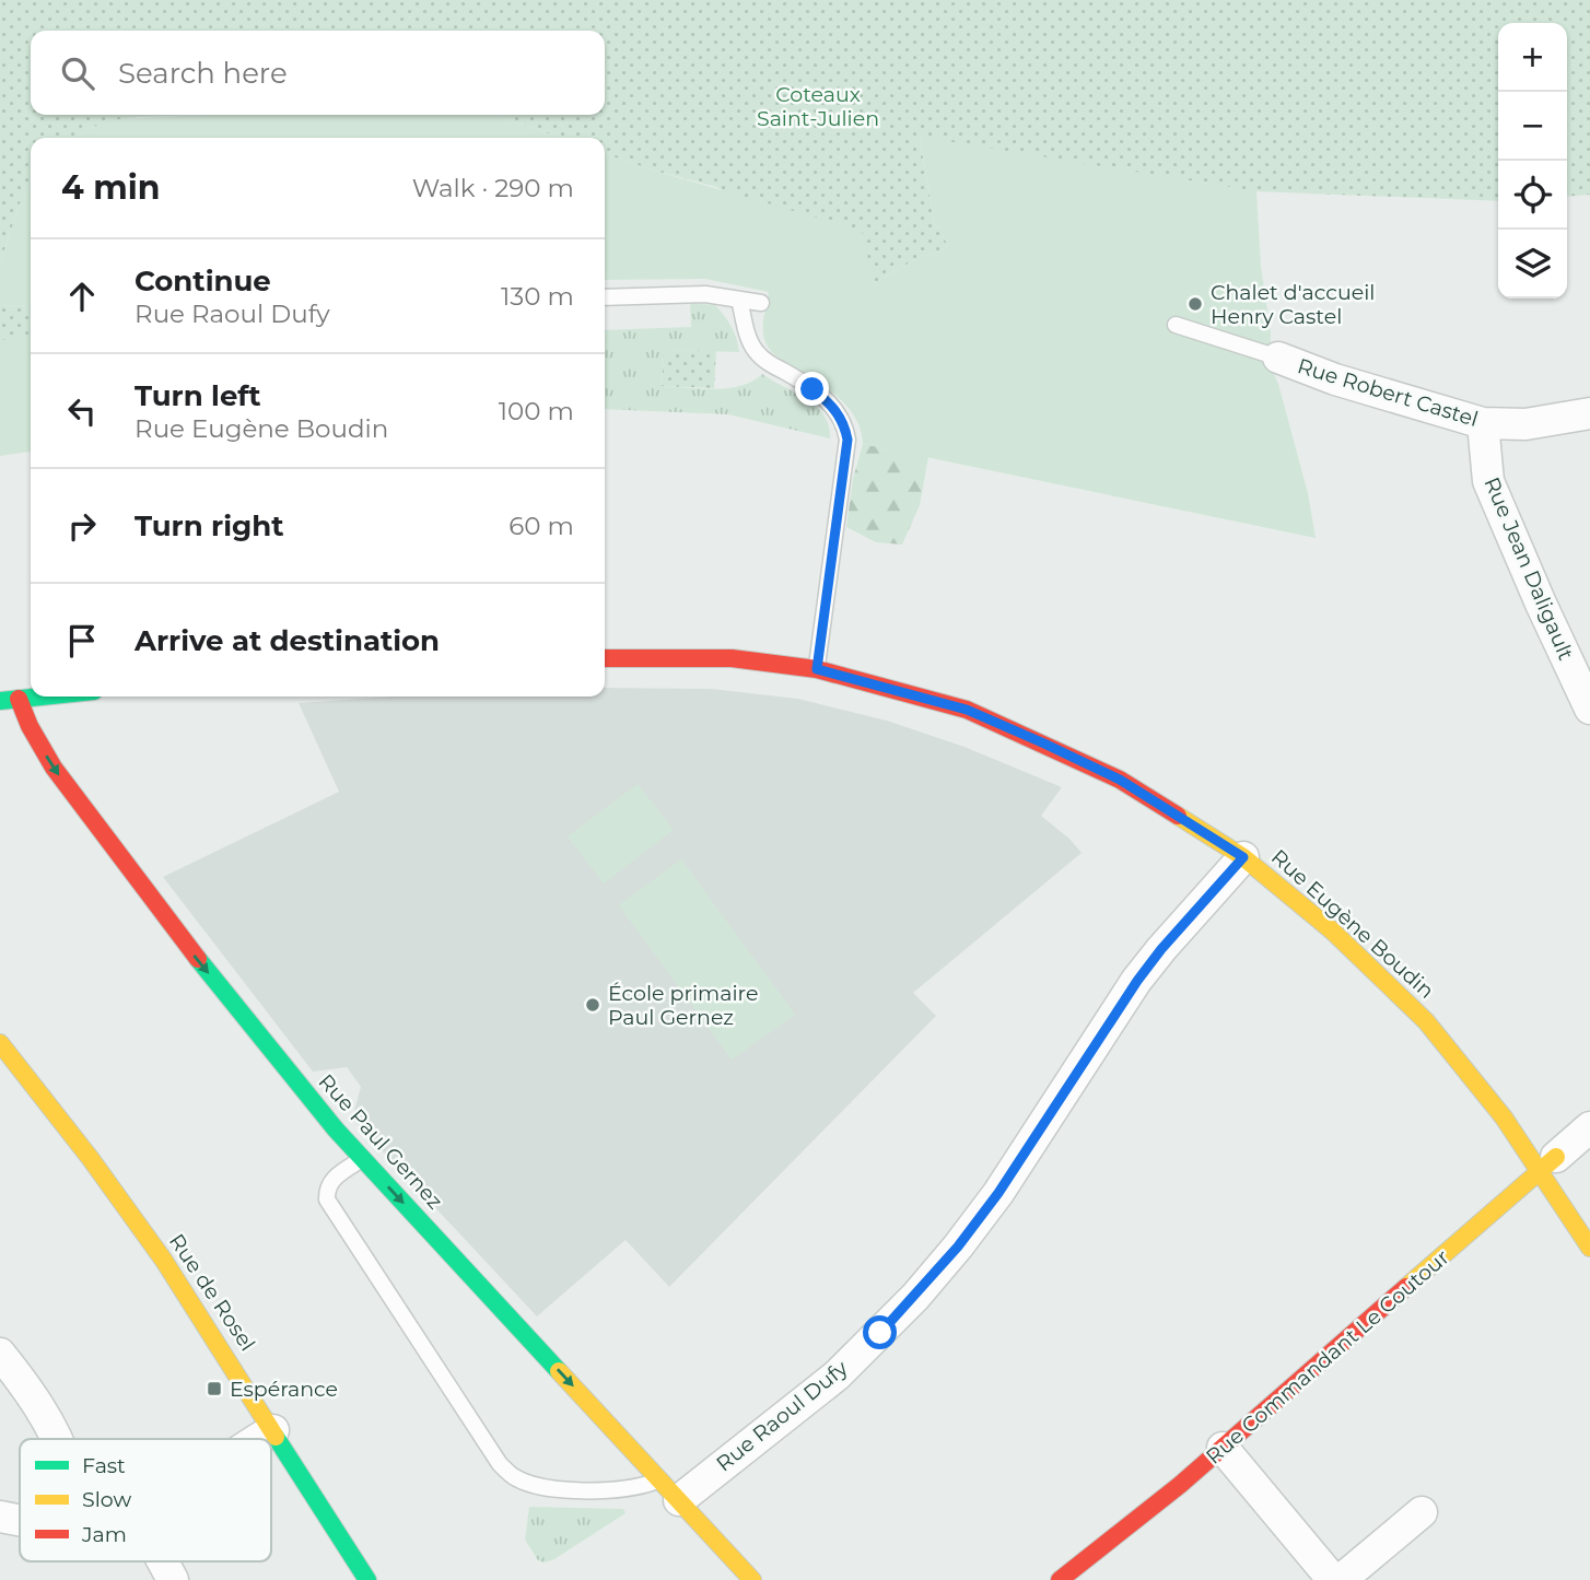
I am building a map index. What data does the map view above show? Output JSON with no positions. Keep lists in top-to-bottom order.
{
  "streets": {
    "street": [
      "Rue Robert Castel",
      "Rue Jean Daligault",
      "Rue Eugène Boudin",
      "Rue Paul Gernez",
      "Rue de Rosel",
      "Rue Commandant Le Coutour",
      "Rue Raoul Dufy"
    ]
  },
  "crossings": [
    ["Rue Robert Castel", "Rue Jean Daligault"],
    ["Rue Eugène Boudin", "Rue Commandant Le Coutour"],
    ["Rue Eugène Boudin", "Rue Raoul Dufy"],
    ["Rue Paul Gernez", "Rue Raoul Dufy"]
  ],
  "one_way": ["Rue Paul Gernez"],
  "parks": ["Coteaux Saint-Julien"],
  "places": {
    "other": ["Chalet d'accueil Henry Castel", "École primaire Paul Gernez"],
    "transit": ["Espérance"]
  },
  "legend": ["Fast", "Slow", "Jam"],
  "page": {
    "map_buttons": ["+", "−"],
    "search": "Search here",
    "heading": ["4 min", "Walk · 290 m"],
    "list": [
      ["Continue", "Rue Raoul Dufy", "130 m"],
      ["Turn left", "Rue Eugène Boudin", "100 m"],
      ["Turn right", "60 m"],
      "Arrive at destination"
    ]
  }
}
